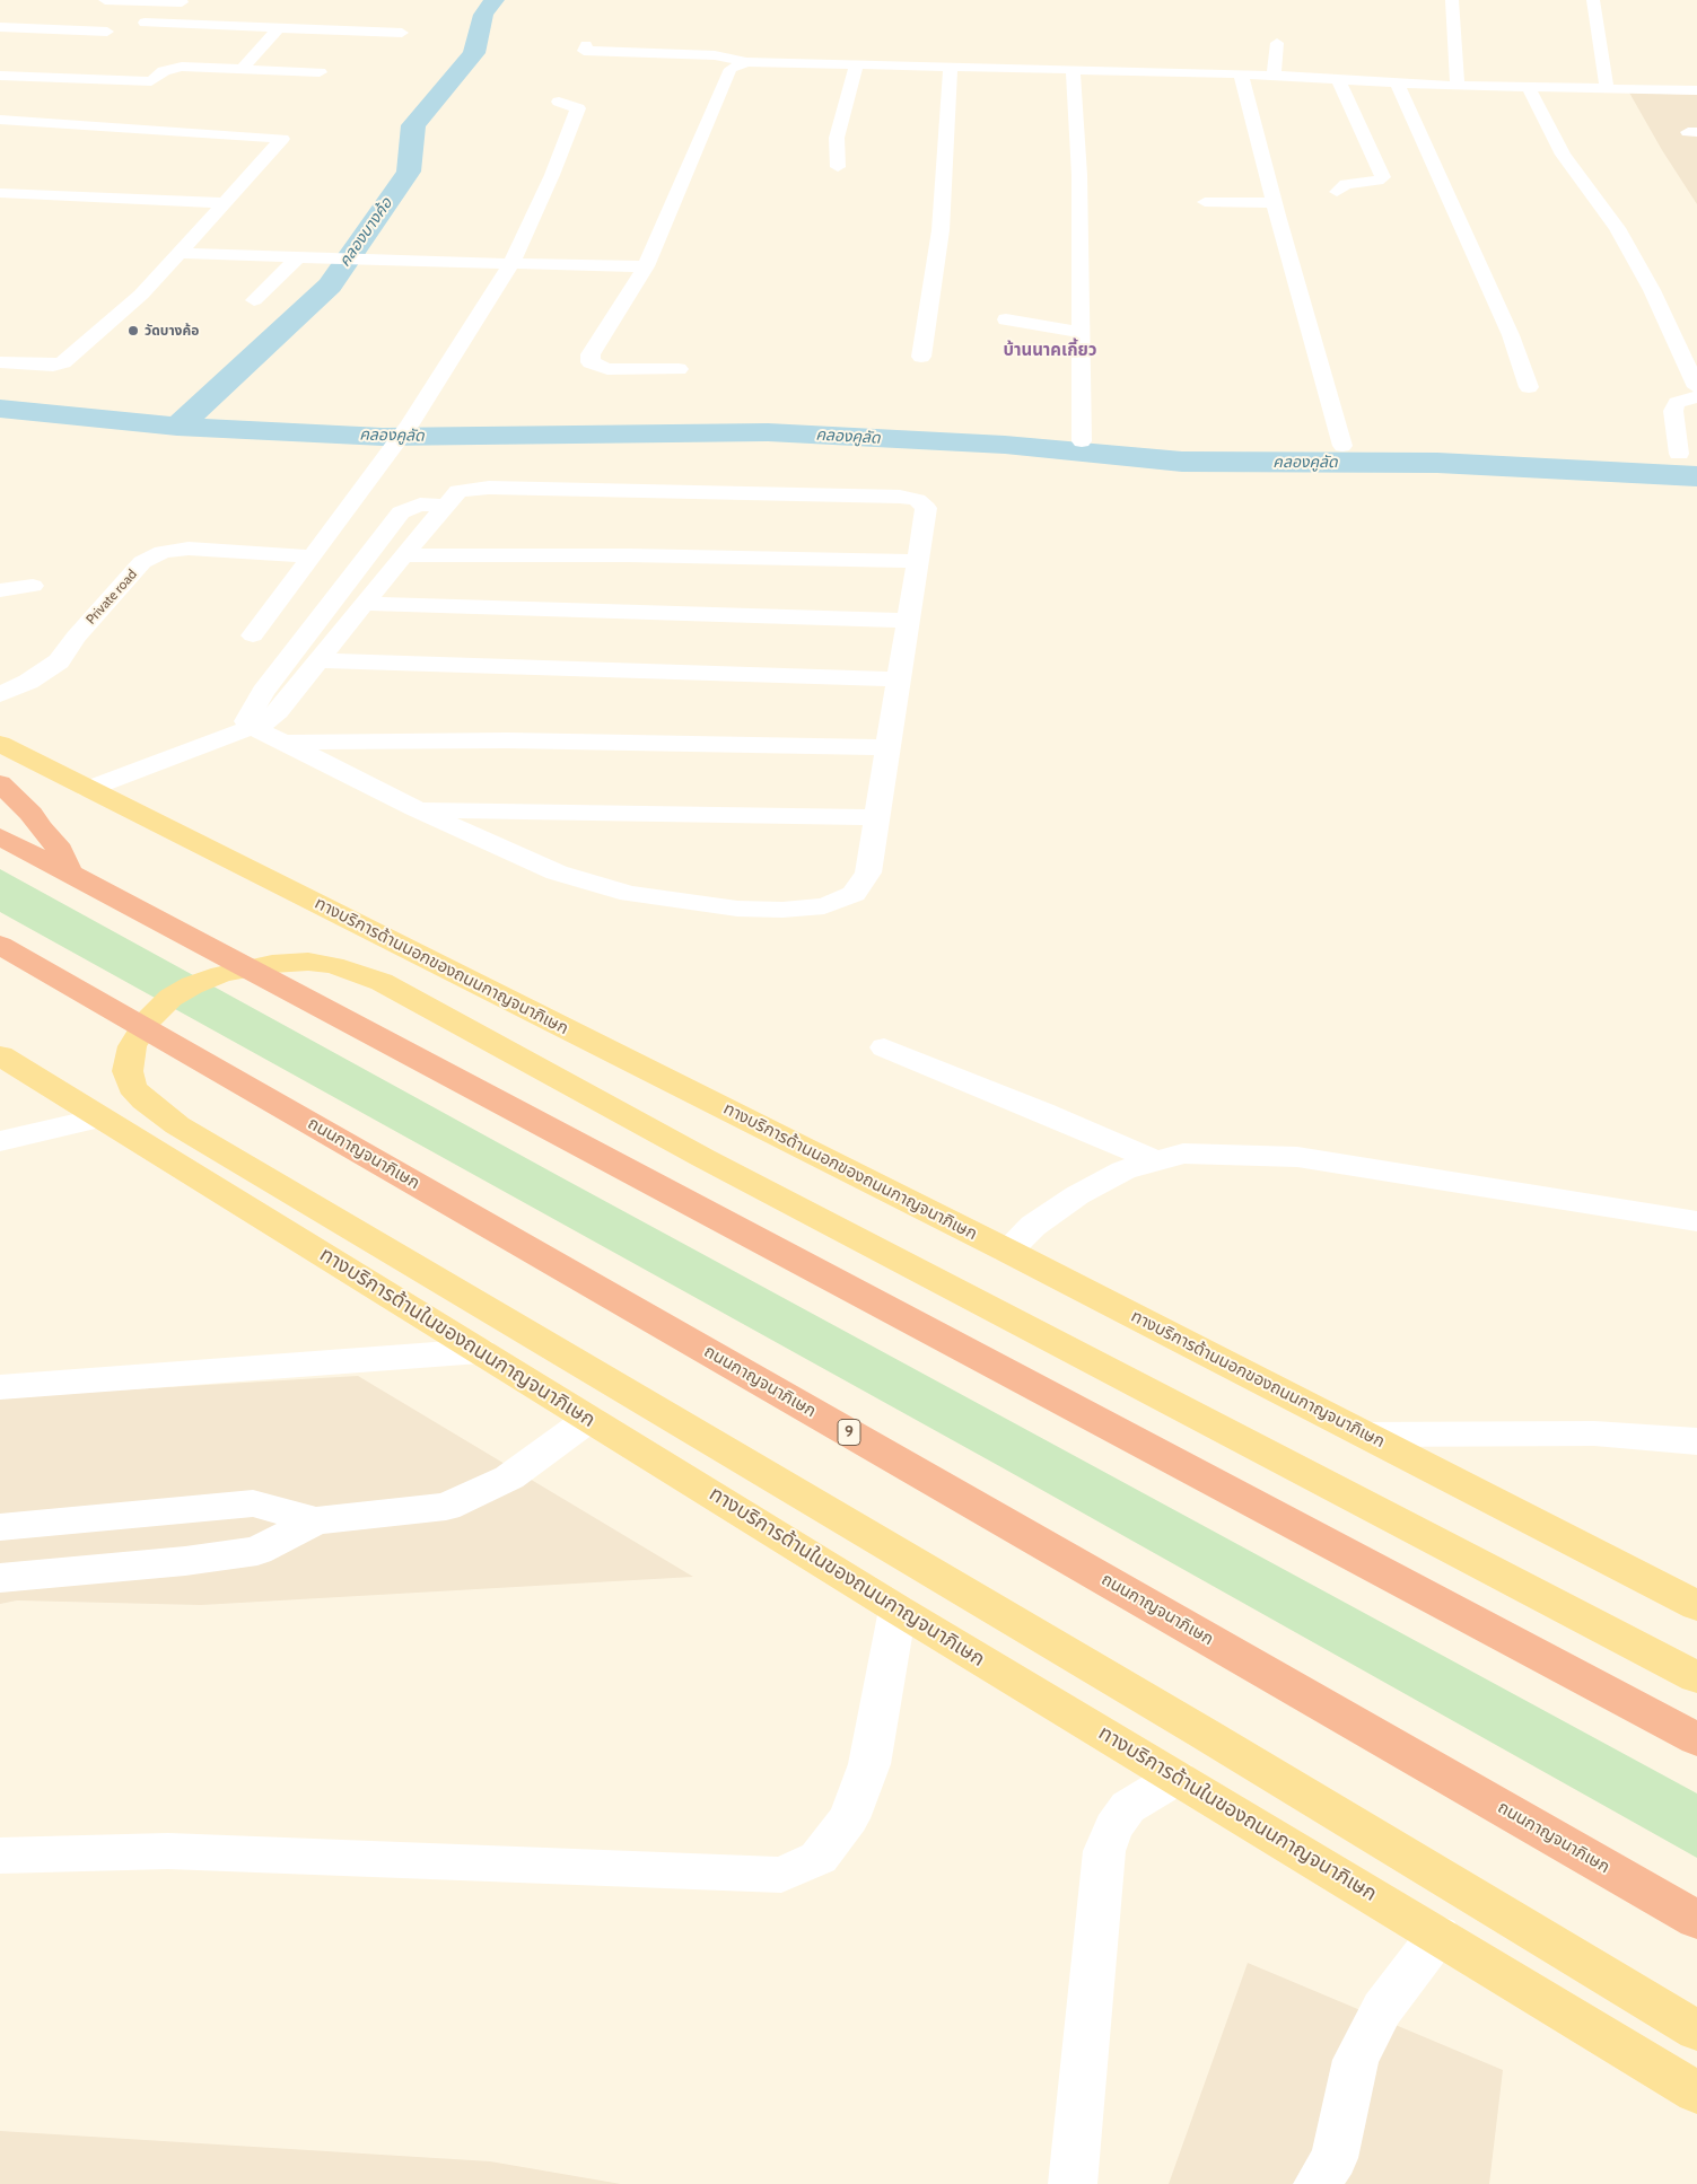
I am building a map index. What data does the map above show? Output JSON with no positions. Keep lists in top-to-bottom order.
{
  "streets": {
    "highway": ["ถนนกาญจนาภิเษก", "9"],
    "main road": ["ทางบริการด้านนอกของถนนกาญจนาภิเษก", "ทางบริการด้านในของถนนกาญจนาภิเษก"],
    "street": ["Private road"]
  },
  "districts": ["บ้านนาคเกี้ยว"],
  "water": ["คลองบางค้อ", "คลองคูลัด"],
  "places": ["วัดบางค้อ"]
}
